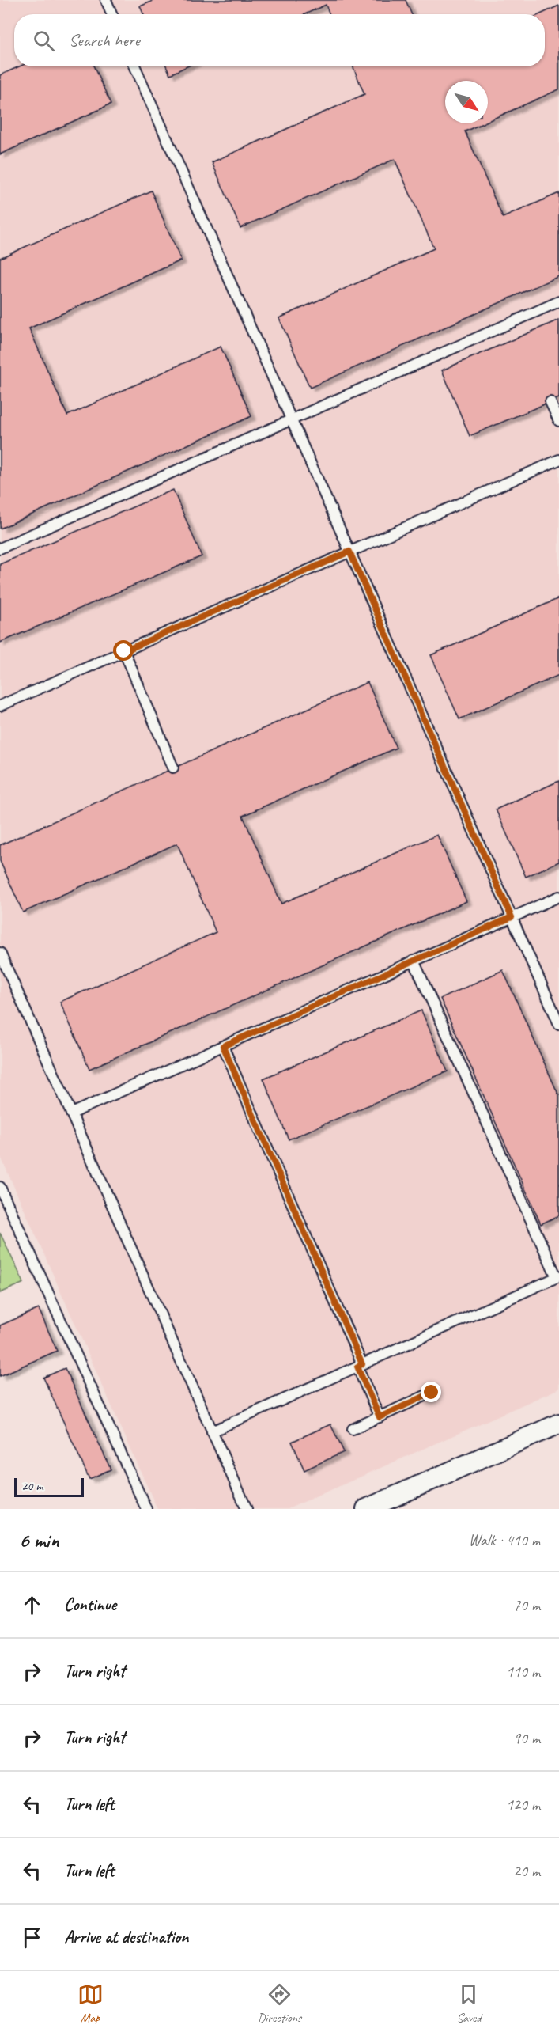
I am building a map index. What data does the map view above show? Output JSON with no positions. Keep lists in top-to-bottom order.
{
  "scale_bar": "20 m",
  "north": "bottom right",
  "page": {
    "search": "Search here",
    "scale": "20 m",
    "heading": ["6 min", "Walk · 410 m"],
    "list": [
      ["Continue", "70 m"],
      ["Turn right", "110 m"],
      ["Turn right", "90 m"],
      ["Turn left", "120 m"],
      ["Turn left", "20 m"],
      "Arrive at destination"
    ],
    "nav": ["Map", "Directions", "Saved"]
  }
}
